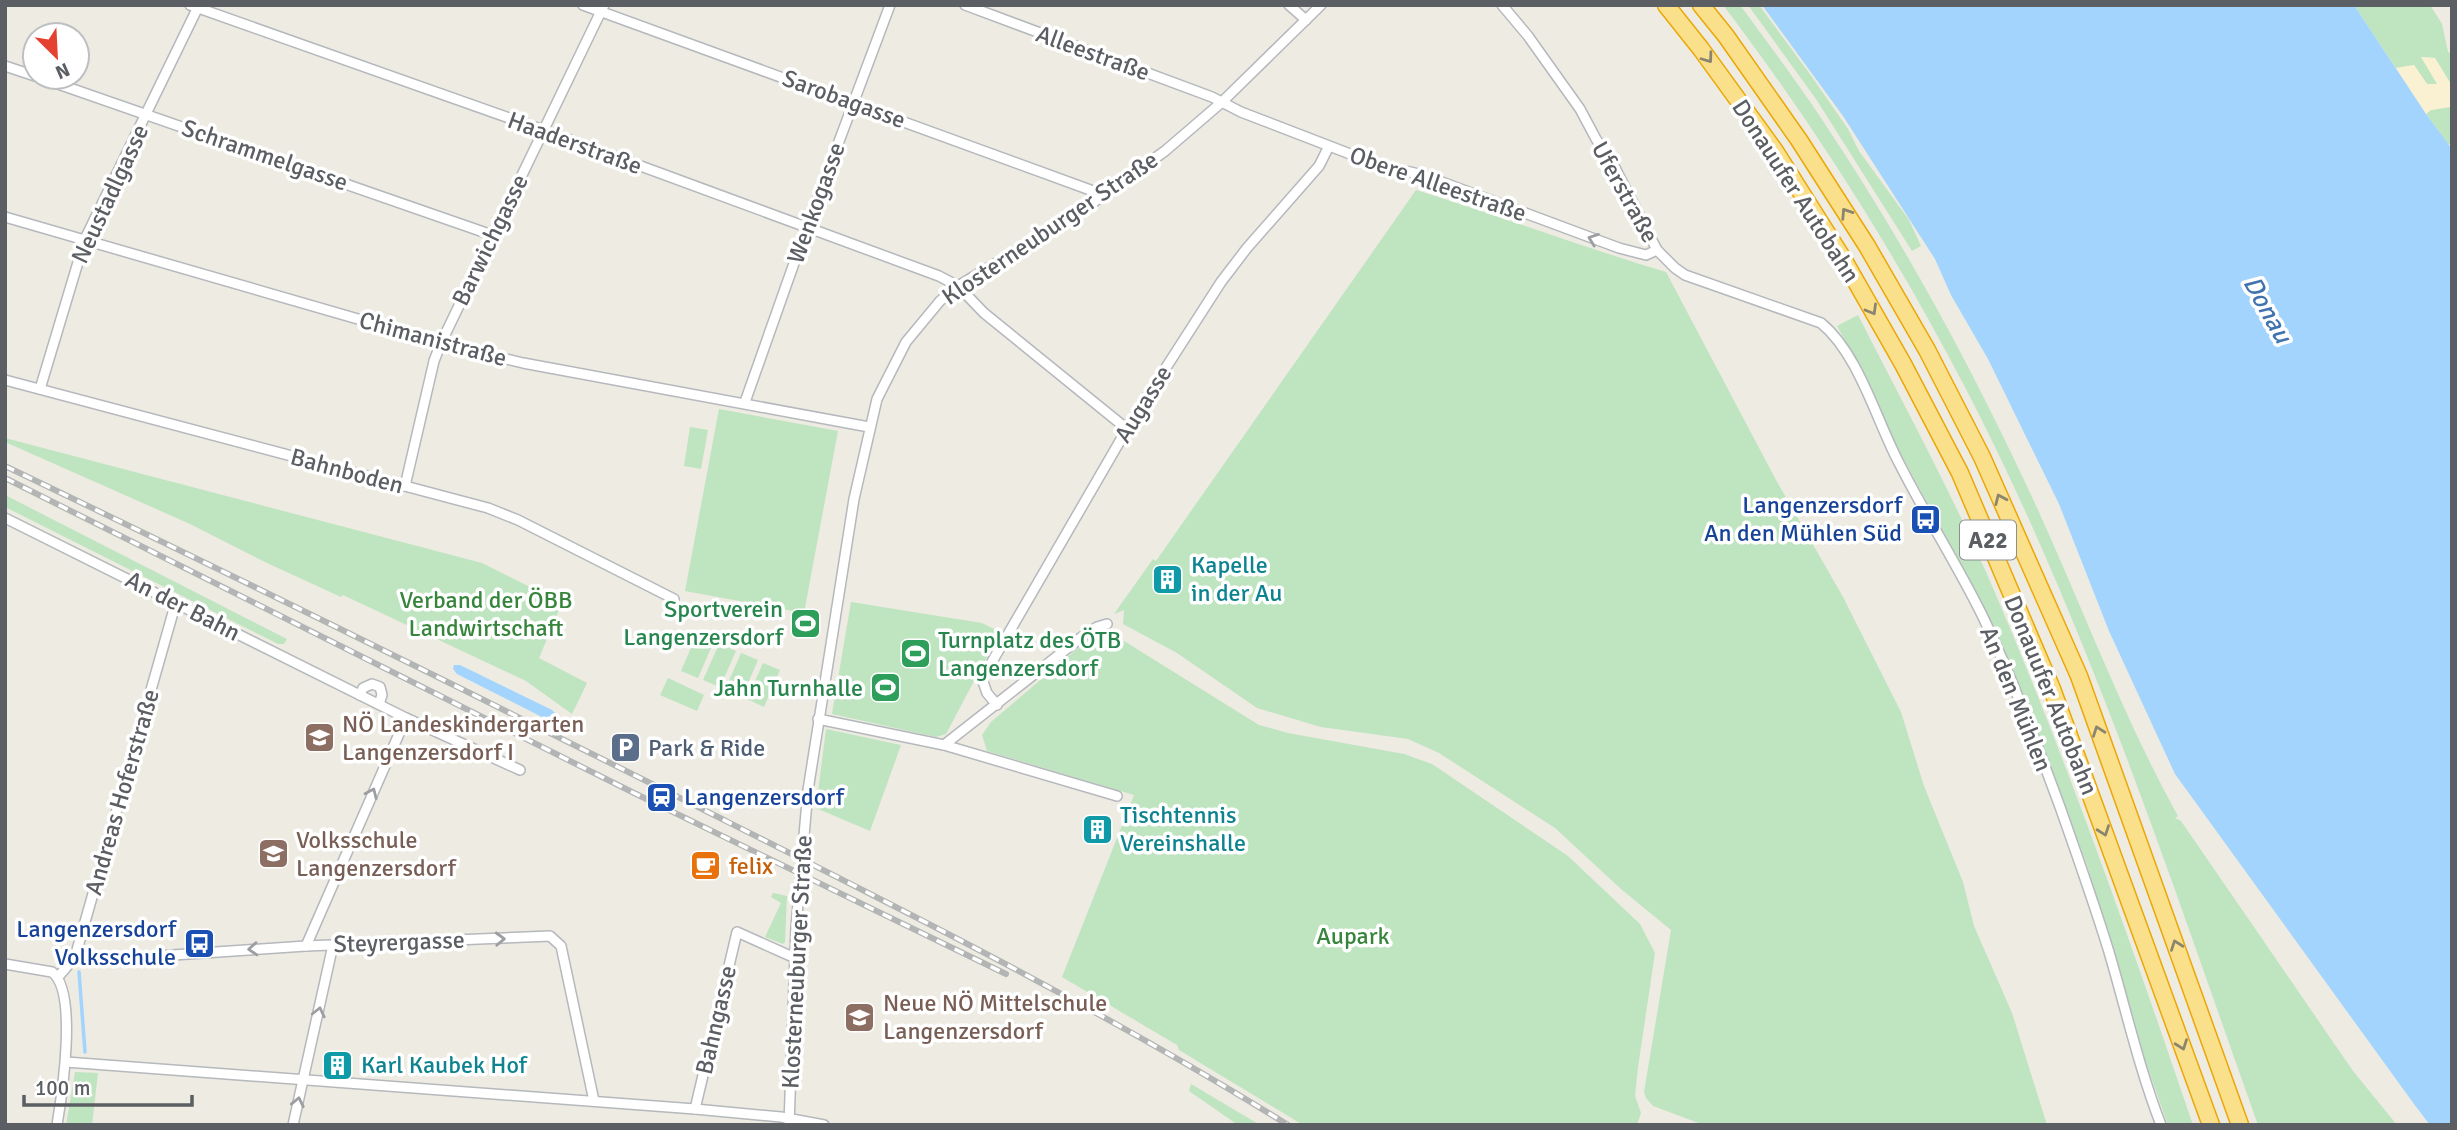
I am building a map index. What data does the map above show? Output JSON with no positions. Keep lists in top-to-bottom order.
{
  "streets": {
    "highway": ["Donauufer Autobahn", "A22"],
    "street": [
      "Alleestraße",
      "Sarobagasse",
      "Haaderstraße",
      "Schrammelgasse",
      "Obere Alleestraße",
      "Uferstraße",
      "Neustadlgasse",
      "Wenkogasse",
      "Klosterneuburger Straße",
      "Barwichgasse",
      "Chimanistraße",
      "Augasse",
      "Bahnboden",
      "An der Bahn",
      "An den Mühlen",
      "Andreas Hoferstraße",
      "Steyrergasse",
      "Bahngasse"
    ]
  },
  "crossings": [
    ["Alleestraße", "Obere Alleestraße"],
    ["Alleestraße", "Klosterneuburger Straße"],
    ["Sarobagasse", "Wenkogasse"],
    ["Sarobagasse", "Klosterneuburger Straße"],
    ["Sarobagasse", "Barwichgasse"],
    ["Haaderstraße", "Neustadlgasse"],
    ["Haaderstraße", "Wenkogasse"],
    ["Haaderstraße", "Klosterneuburger Straße"],
    ["Haaderstraße", "Barwichgasse"],
    ["Schrammelgasse", "Neustadlgasse"],
    ["Schrammelgasse", "Barwichgasse"],
    ["Obere Alleestraße", "Uferstraße"],
    ["Obere Alleestraße", "Klosterneuburger Straße"],
    ["Obere Alleestraße", "Augasse"],
    ["Uferstraße", "An den Mühlen"],
    ["Neustadlgasse", "Chimanistraße"],
    ["Neustadlgasse", "Bahnboden"],
    ["Wenkogasse", "Chimanistraße"],
    ["Klosterneuburger Straße", "Chimanistraße"],
    ["Klosterneuburger Straße", "Bahngasse"],
    ["Barwichgasse", "Chimanistraße"],
    ["Barwichgasse", "Bahnboden"],
    ["An der Bahn", "Andreas Hoferstraße"],
    ["Andreas Hoferstraße", "Steyrergasse"]
  ],
  "one_way": ["Obere Alleestraße"],
  "water": ["Donau"],
  "parks": ["Verband der ÖBB Landwirtschaft", "Aupark"],
  "places": {
    "bus stop": ["Langenzersdorf An den Mühlen Süd", "Langenzersdorf Volksschule"],
    "building": ["Kapelle in der Au", "Tischtennis Vereinshalle", "Karl Kaubek Hof"],
    "sports": ["Sportverein Langenzersdorf", "Turnplatz des ÖTB Langenzersdorf", "Jahn Turnhalle"],
    "school or university": ["NÖ Landeskindergarten Langenzersdorf I", "Volksschule Langenzersdorf", "Neue NÖ Mittelschule Langenzersdorf"],
    "parking": ["Park & Ride"],
    "station": ["Langenzersdorf"],
    "cafe": ["felix"]
  },
  "scale_bar": "100 m",
  "north": "bottom right"
}
